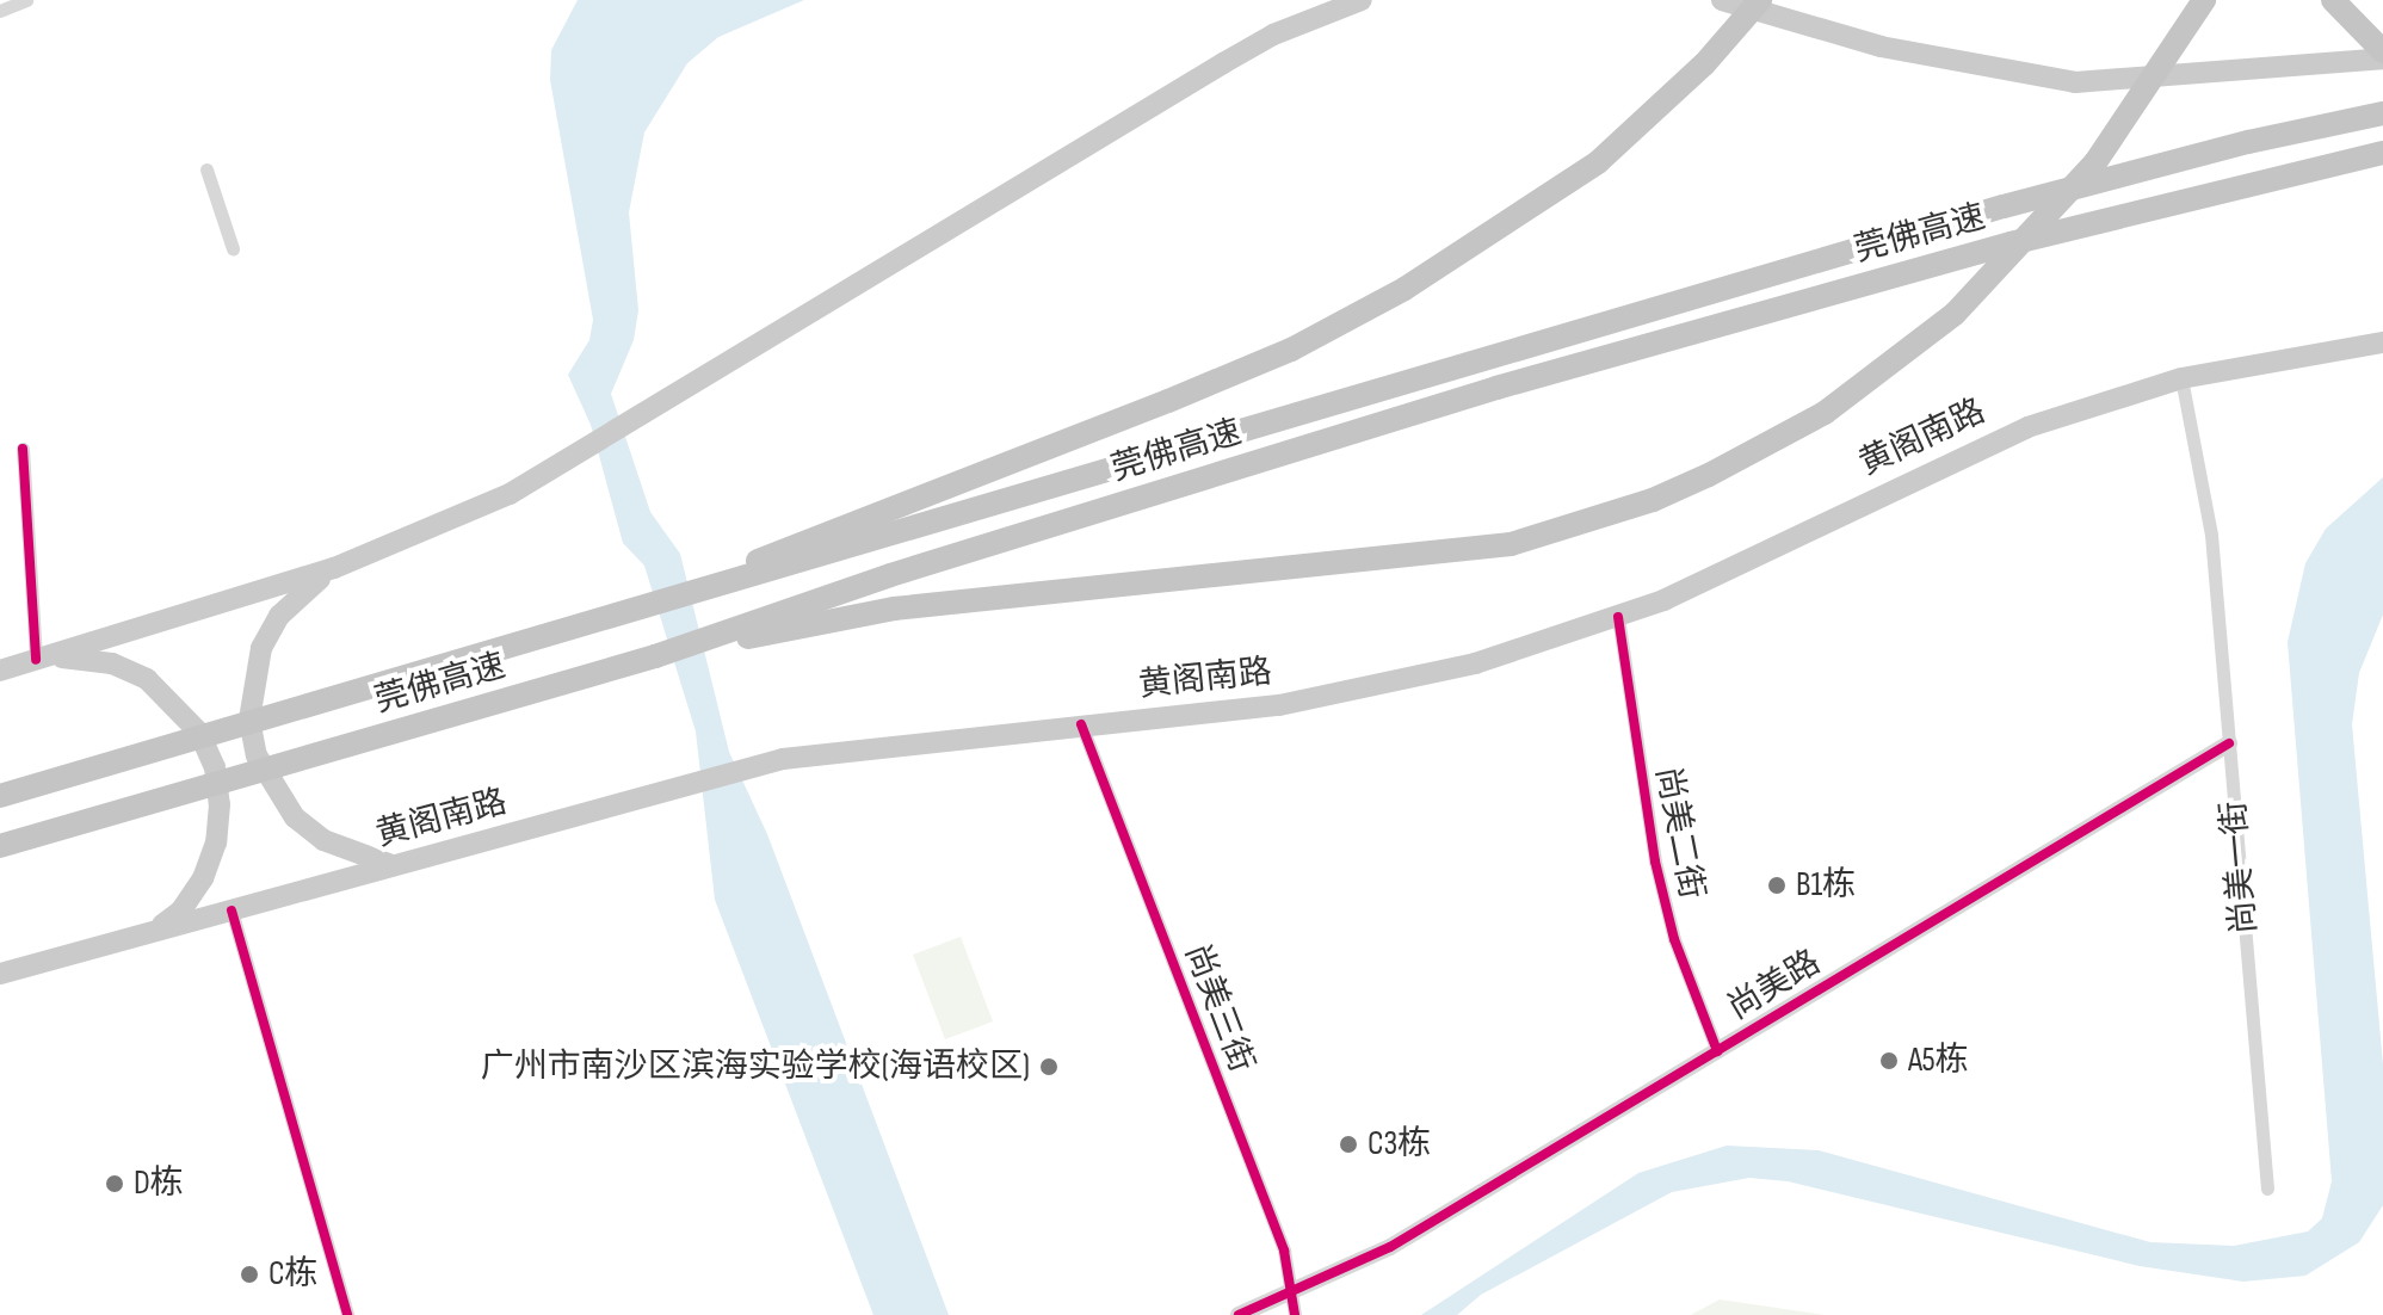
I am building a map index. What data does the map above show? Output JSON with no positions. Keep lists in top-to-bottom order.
{
  "streets": {
    "highway": ["莞佛高速"],
    "main road": ["黄阁南路"],
    "street": [
      "尚美二街",
      "尚美一街",
      "尚美路",
      "尚美三街"
    ]
  },
  "crossings": [
    ["黄阁南路", "尚美二街"],
    ["黄阁南路", "尚美一街"],
    ["黄阁南路", "尚美三街"],
    ["尚美二街", "尚美路"],
    ["尚美一街", "尚美路"],
    ["尚美路", "尚美三街"]
  ],
  "places": [
    "B1栋",
    "A5栋",
    "广州市南沙区滨海实验学校(海语校区)",
    "C3栋",
    "D栋",
    "C栋"
  ]
}
